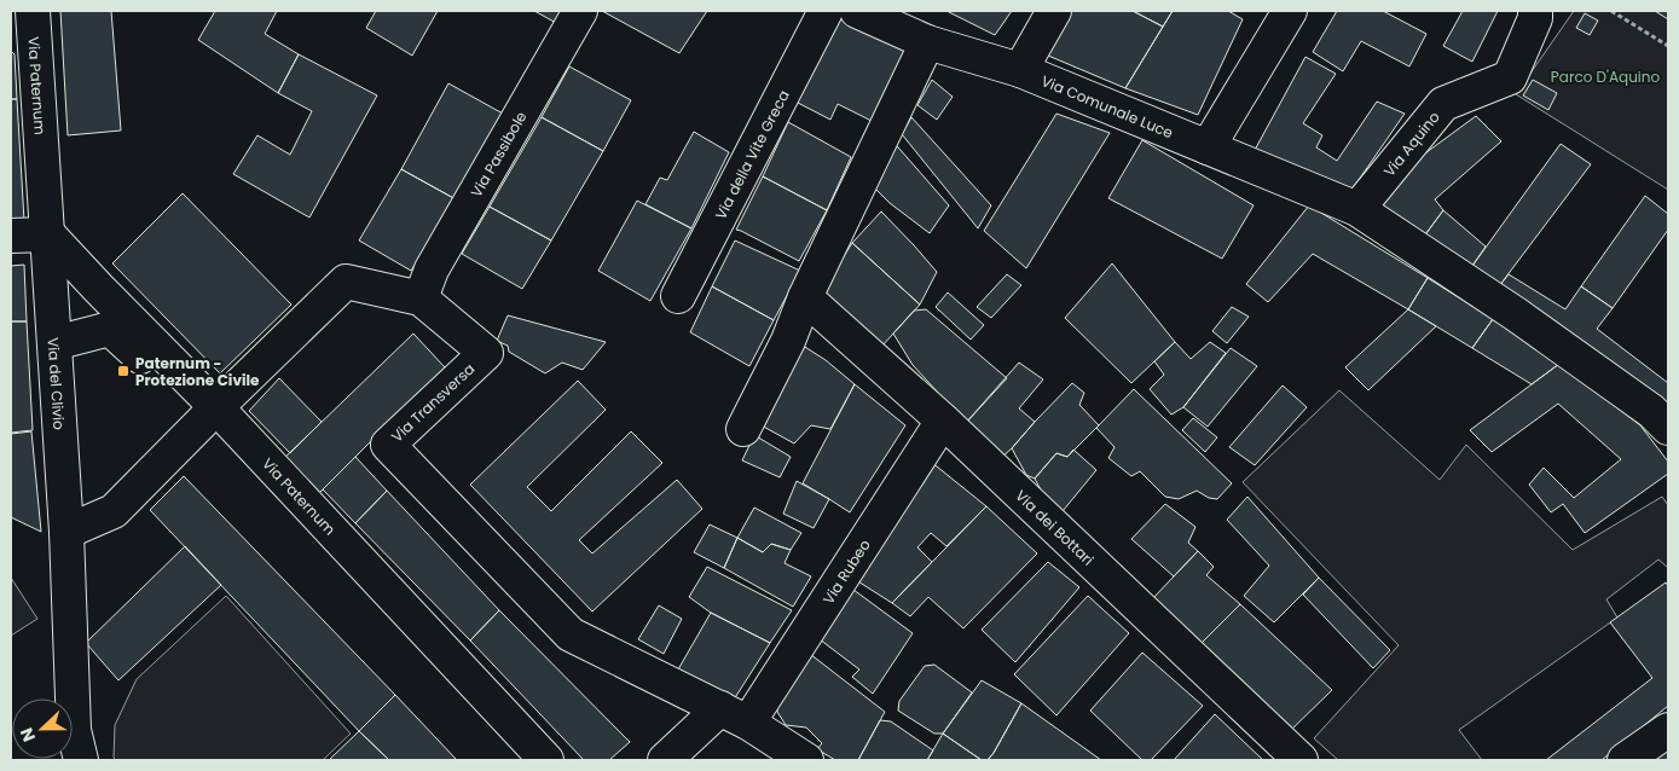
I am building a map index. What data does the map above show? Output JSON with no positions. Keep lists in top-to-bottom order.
{
  "streets": {
    "street": [
      "Via Paternum",
      "Via Comunale Luce",
      "Via Aquino",
      "Via Passibole",
      "Via della Vite Greca",
      "Via del Clivio",
      "Via Transversa",
      "Via dei Bottari",
      "Via Rubeo"
    ]
  },
  "crossings": [
    ["Via Paternum", "Via del Clivio"],
    ["Via Paternum", "Via Transversa"],
    ["Via Comunale Luce", "Via Aquino"],
    ["Via Passibole", "Via Transversa"],
    ["Via Transversa", "Via Rubeo"],
    ["Via dei Bottari", "Via Rubeo"]
  ],
  "parks": ["Parco D'Aquino"],
  "places": {
    "transit": ["Paternum - Protezione Civile"]
  },
  "north": "left"
}
